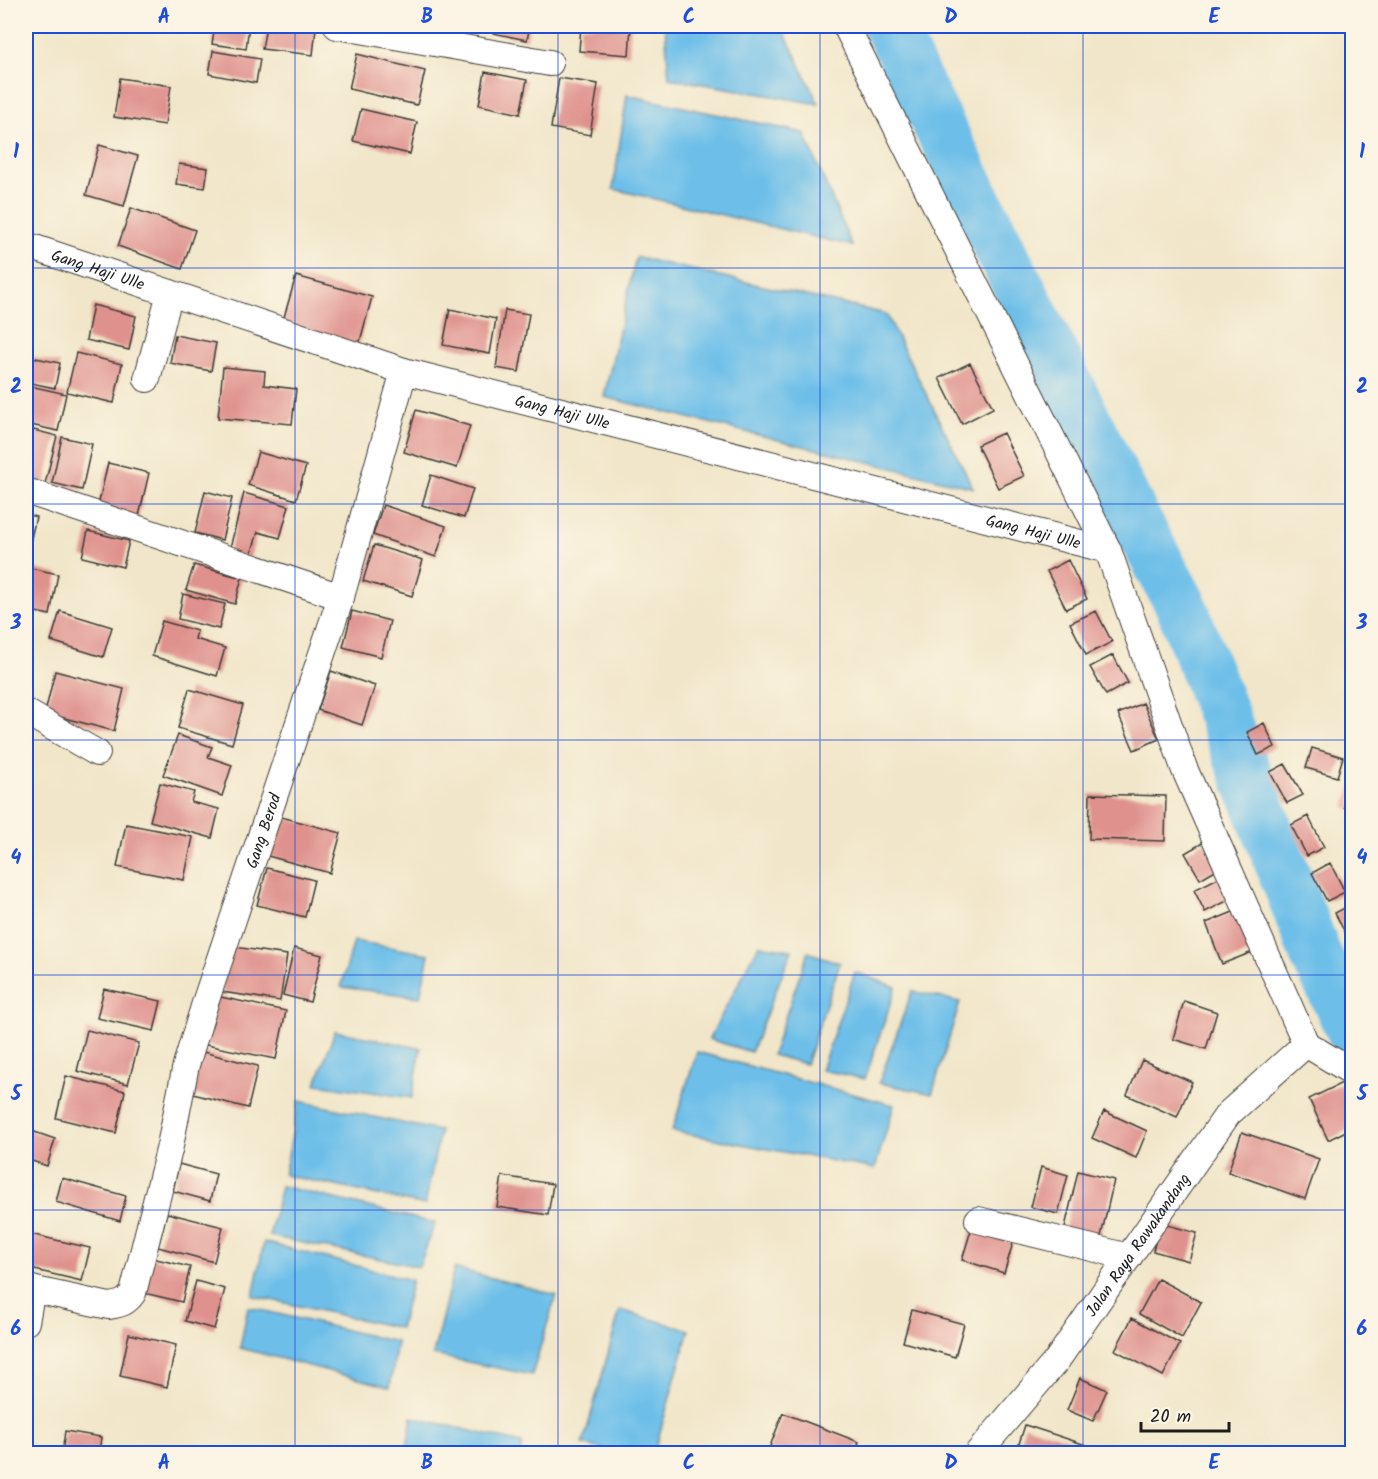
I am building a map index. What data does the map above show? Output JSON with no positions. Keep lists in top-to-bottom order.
{
  "streets": {
    "street": ["Gang Haji Ulle", "Gang Berod", "Jalan Raya Rawakandang"]
  },
  "crossings": [
    ["Gang Haji Ulle", "Gang Berod"]
  ],
  "scale_bar": "20 m",
  "grid": {
    "columns": [
      "A",
      "B",
      "C",
      "D",
      "E"
    ],
    "rows": [
      "1",
      "2",
      "3",
      "4",
      "5",
      "6"
    ]
  }
}
